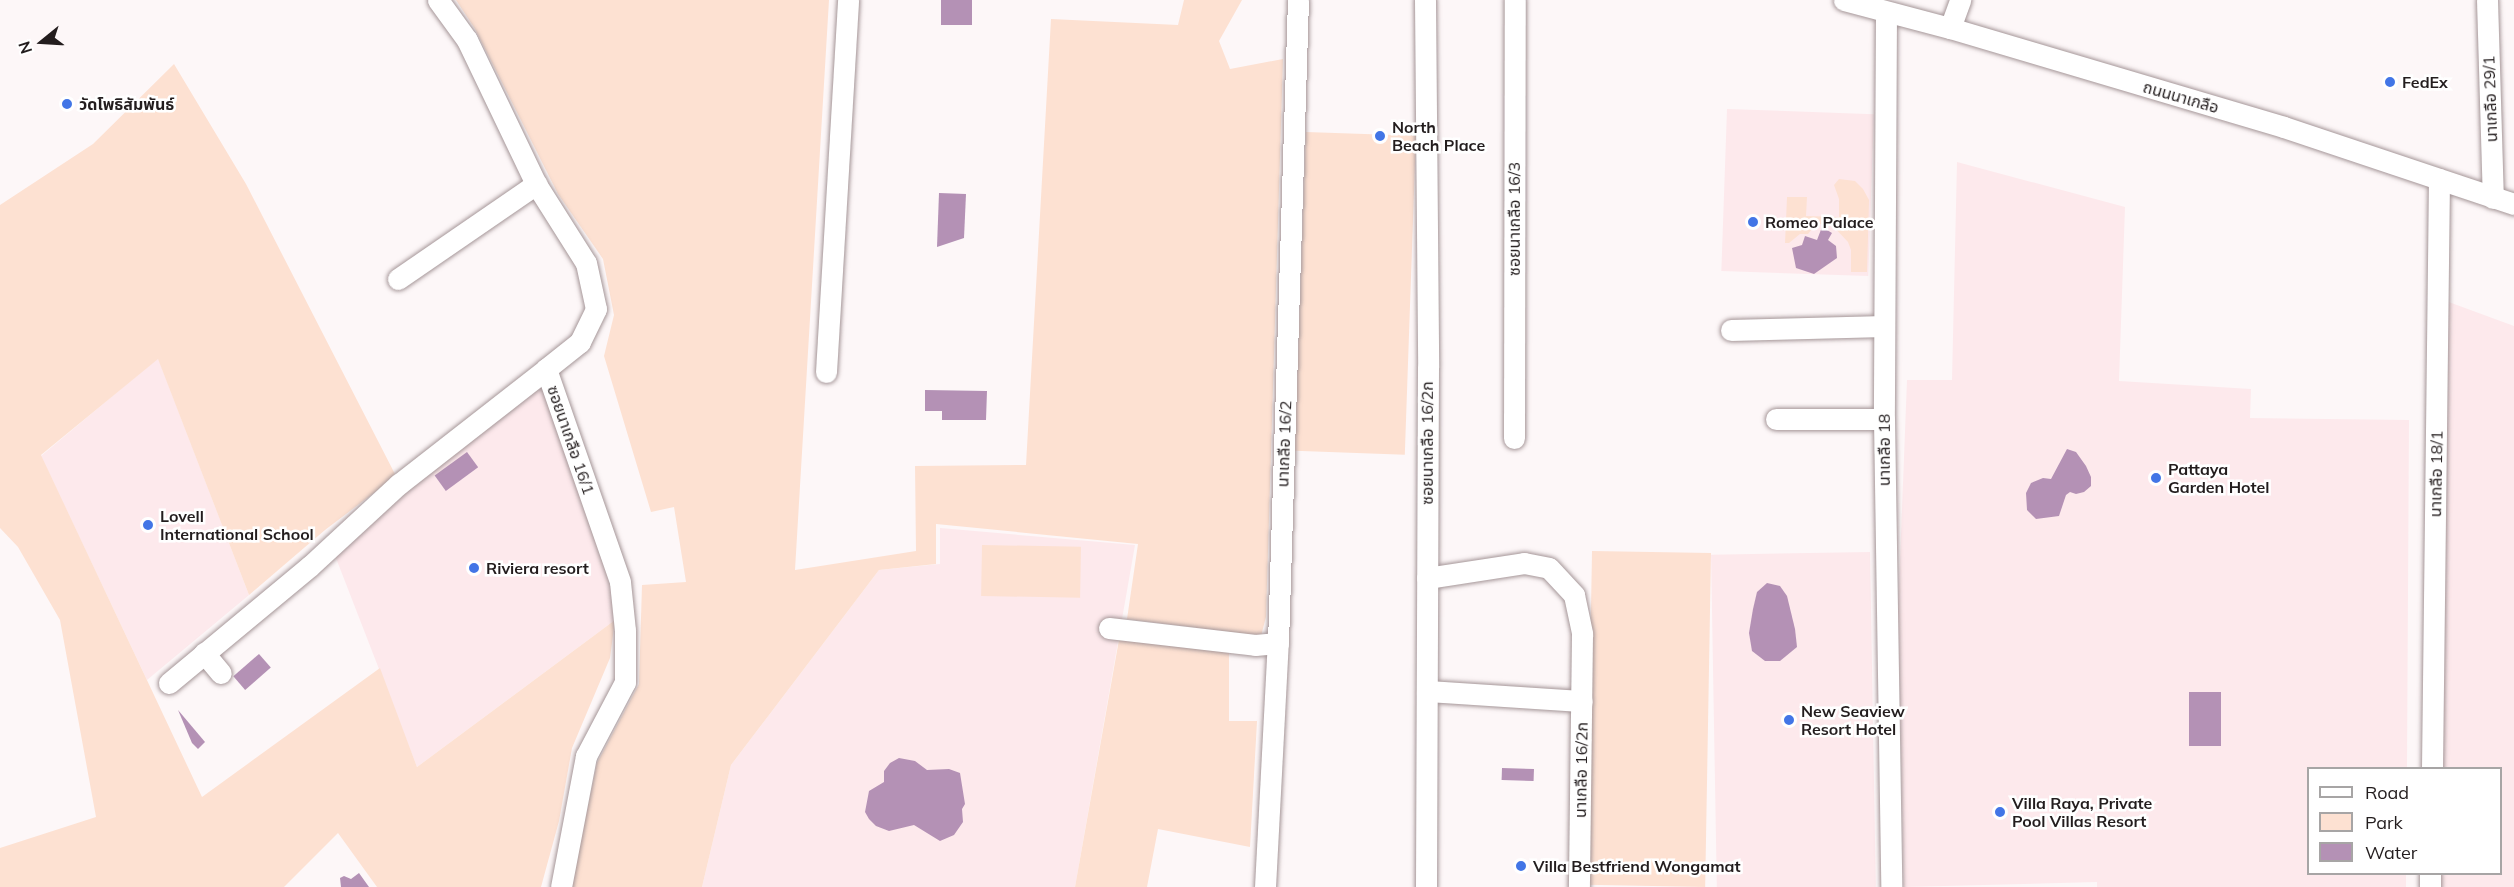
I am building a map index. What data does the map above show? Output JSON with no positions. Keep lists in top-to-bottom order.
{
  "streets": {
    "street": [
      "ถนนนาเกลือ",
      "นาเกลือ 29/1",
      "ซอยนาเกลือ 16/3",
      "ซอยนาเกลือ 16/1",
      "ซอยนาเกลือ 16/2ก",
      "นาเกลือ 16/2",
      "นาเกลือ 18",
      "นาเกลือ 18/1",
      "นาเกลือ 16/2ก"
    ]
  },
  "crossings": [
    ["ถนนนาเกลือ", "นาเกลือ 29/1"],
    ["ถนนนาเกลือ", "นาเกลือ 18"],
    ["ถนนนาเกลือ", "นาเกลือ 18/1"],
    ["ซอยนาเกลือ 16/2ก", "นาเกลือ 16/2ก"]
  ],
  "places": [
    "FedEx",
    "วัดโพธิสัมพันธ์",
    "North Beach Place",
    "Romeo Palace",
    "Pattaya Garden Hotel",
    "Lovell International School",
    "Riviera resort",
    "New Seaview Resort Hotel",
    "Villa Raya, Private Pool Villas Resort",
    "Villa Bestfriend Wongamat"
  ],
  "legend": ["Road", "Park", "Water"],
  "north": "left"
}
